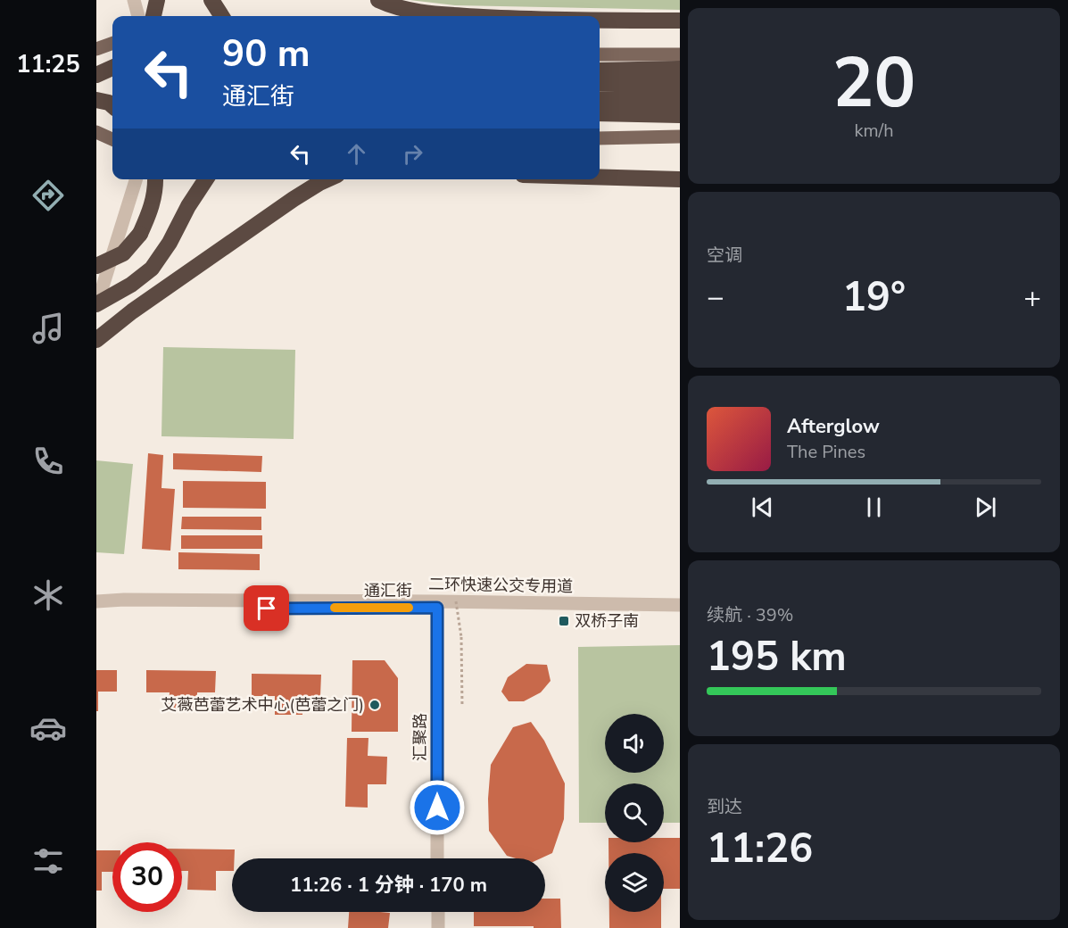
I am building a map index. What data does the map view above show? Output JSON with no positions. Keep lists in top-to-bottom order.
{
  "streets": {
    "street": ["二环快速公交专用道", "通汇街", "汇聚路"]
  },
  "crossings": [
    ["通汇街", "汇聚路"]
  ],
  "places": {
    "transit": ["双桥子南"],
    "other": ["艾薇芭蕾艺术中心(芭蕾之门)"]
  },
  "page": {
    "tabs": "11:25",
    "tile": [
      ["20", "km/h"],
      "空调",
      ["续航 · 39%", "195 km"],
      ["到达", "11:26"]
    ],
    "turn": ["90 m", "通汇街"],
    "heat": ["−", "19°", "+"],
    "song": ["Afterglow", "The Pines"],
    "limit": "30",
    "trip": "11:26 · 1 分钟 · 170 m"
  }
}
